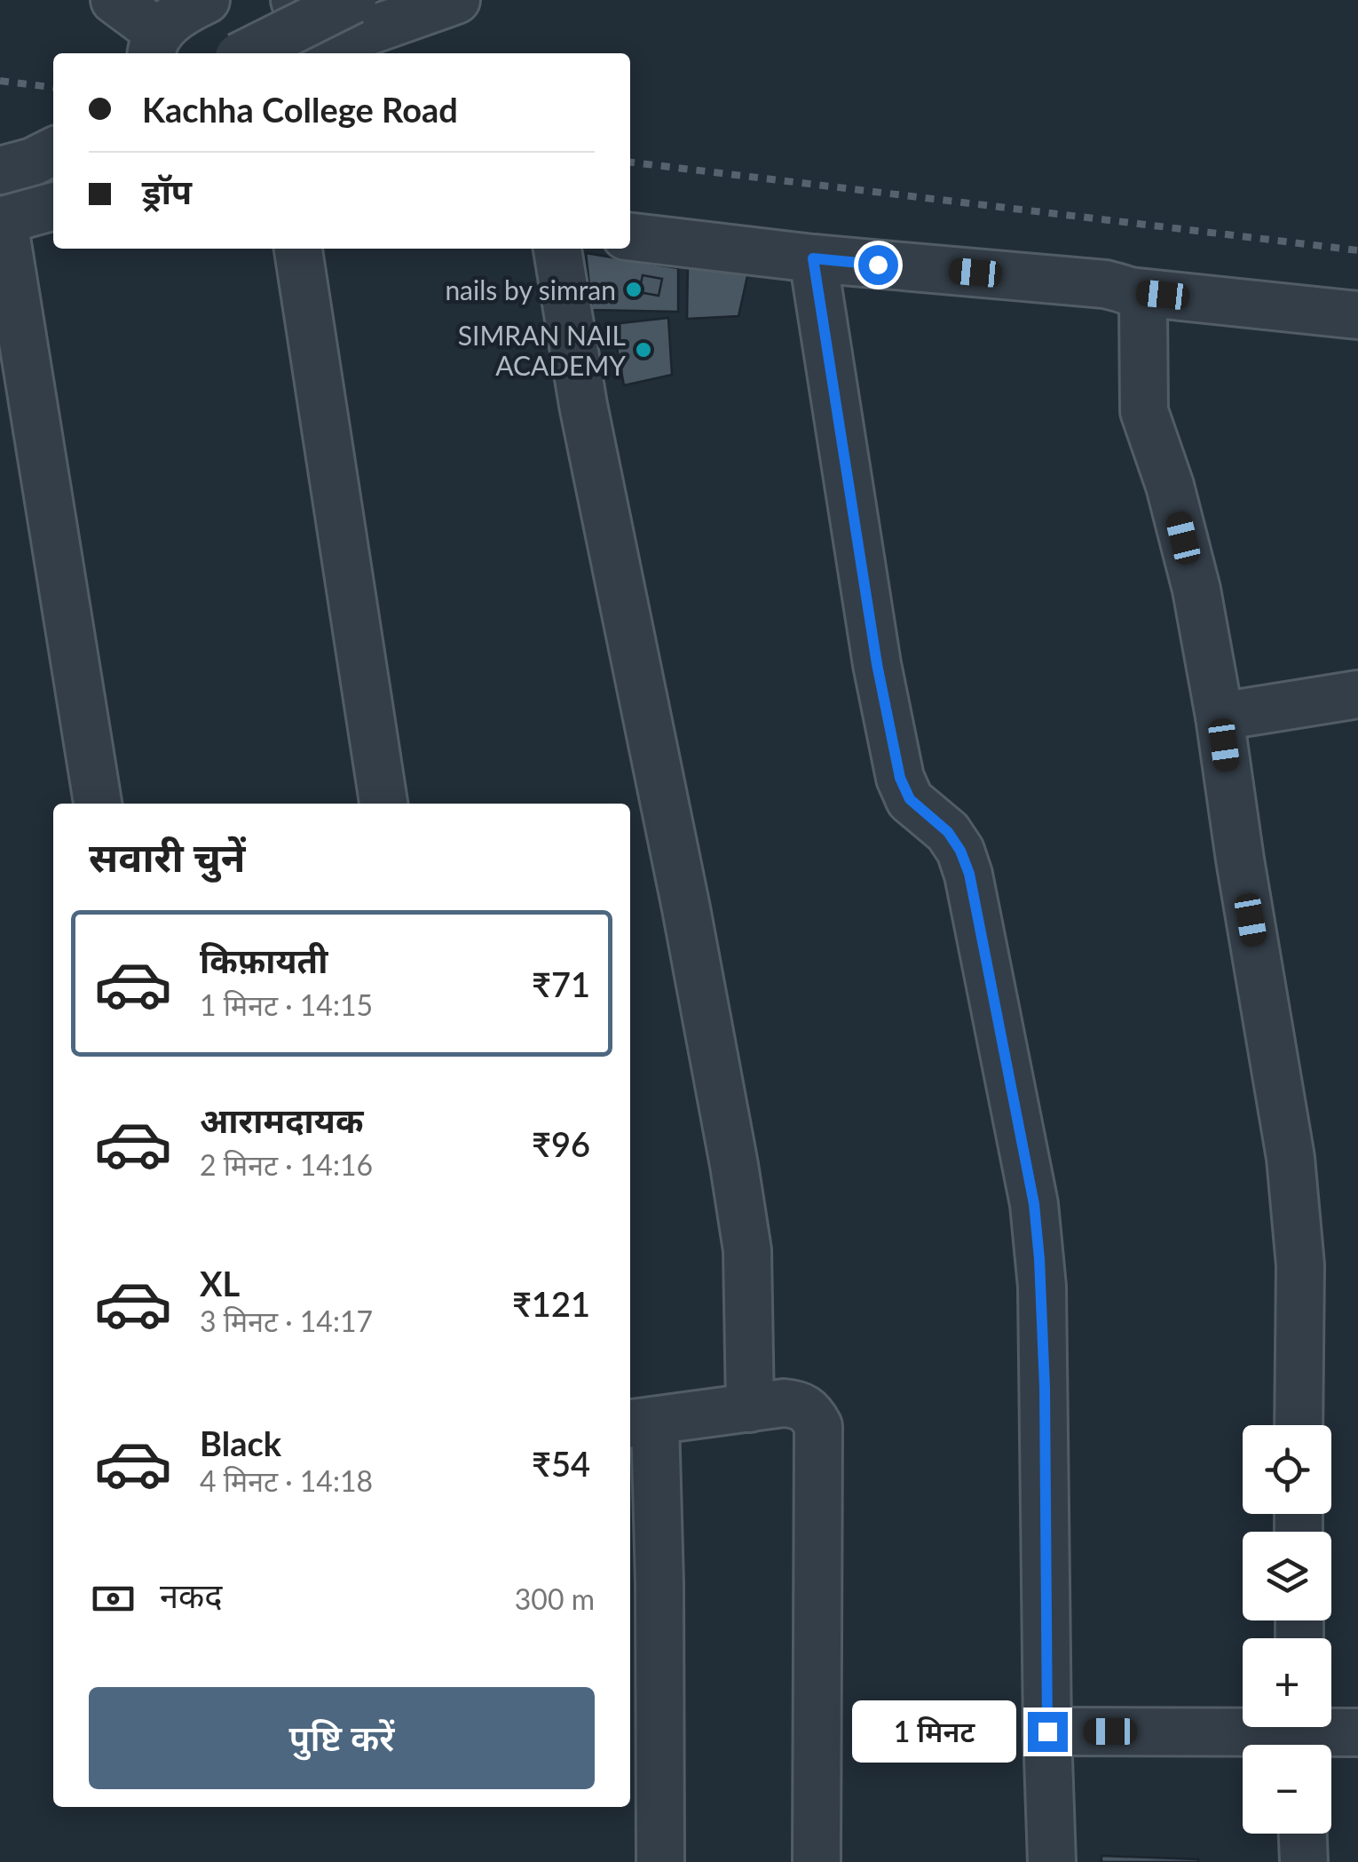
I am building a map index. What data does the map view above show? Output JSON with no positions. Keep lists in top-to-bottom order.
{
  "places": ["nails by simran", "SIMRAN NAIL ACADEMY"],
  "page": {
    "banner": ["Kachha College Road", "ड्रॉप"],
    "heading": "सवारी चुनें",
    "list": [
      {
        "name": "किफ़ायती",
        "note": "1 मिनट · 14:15",
        "value": "₹71"
      },
      {
        "name": "आरामदायक",
        "note": "2 मिनट · 14:16",
        "value": "₹96"
      },
      {
        "name": "XL",
        "note": "3 मिनट · 14:17",
        "value": "₹121"
      },
      {
        "name": "Black",
        "note": "4 मिनट · 14:18",
        "value": "₹54"
      }
    ],
    "map_buttons": ["+", "−"],
    "pay": ["नकद", "300 m"],
    "buttons": "पुष्टि करें",
    "bubble": "1 मिनट"
  }
}
